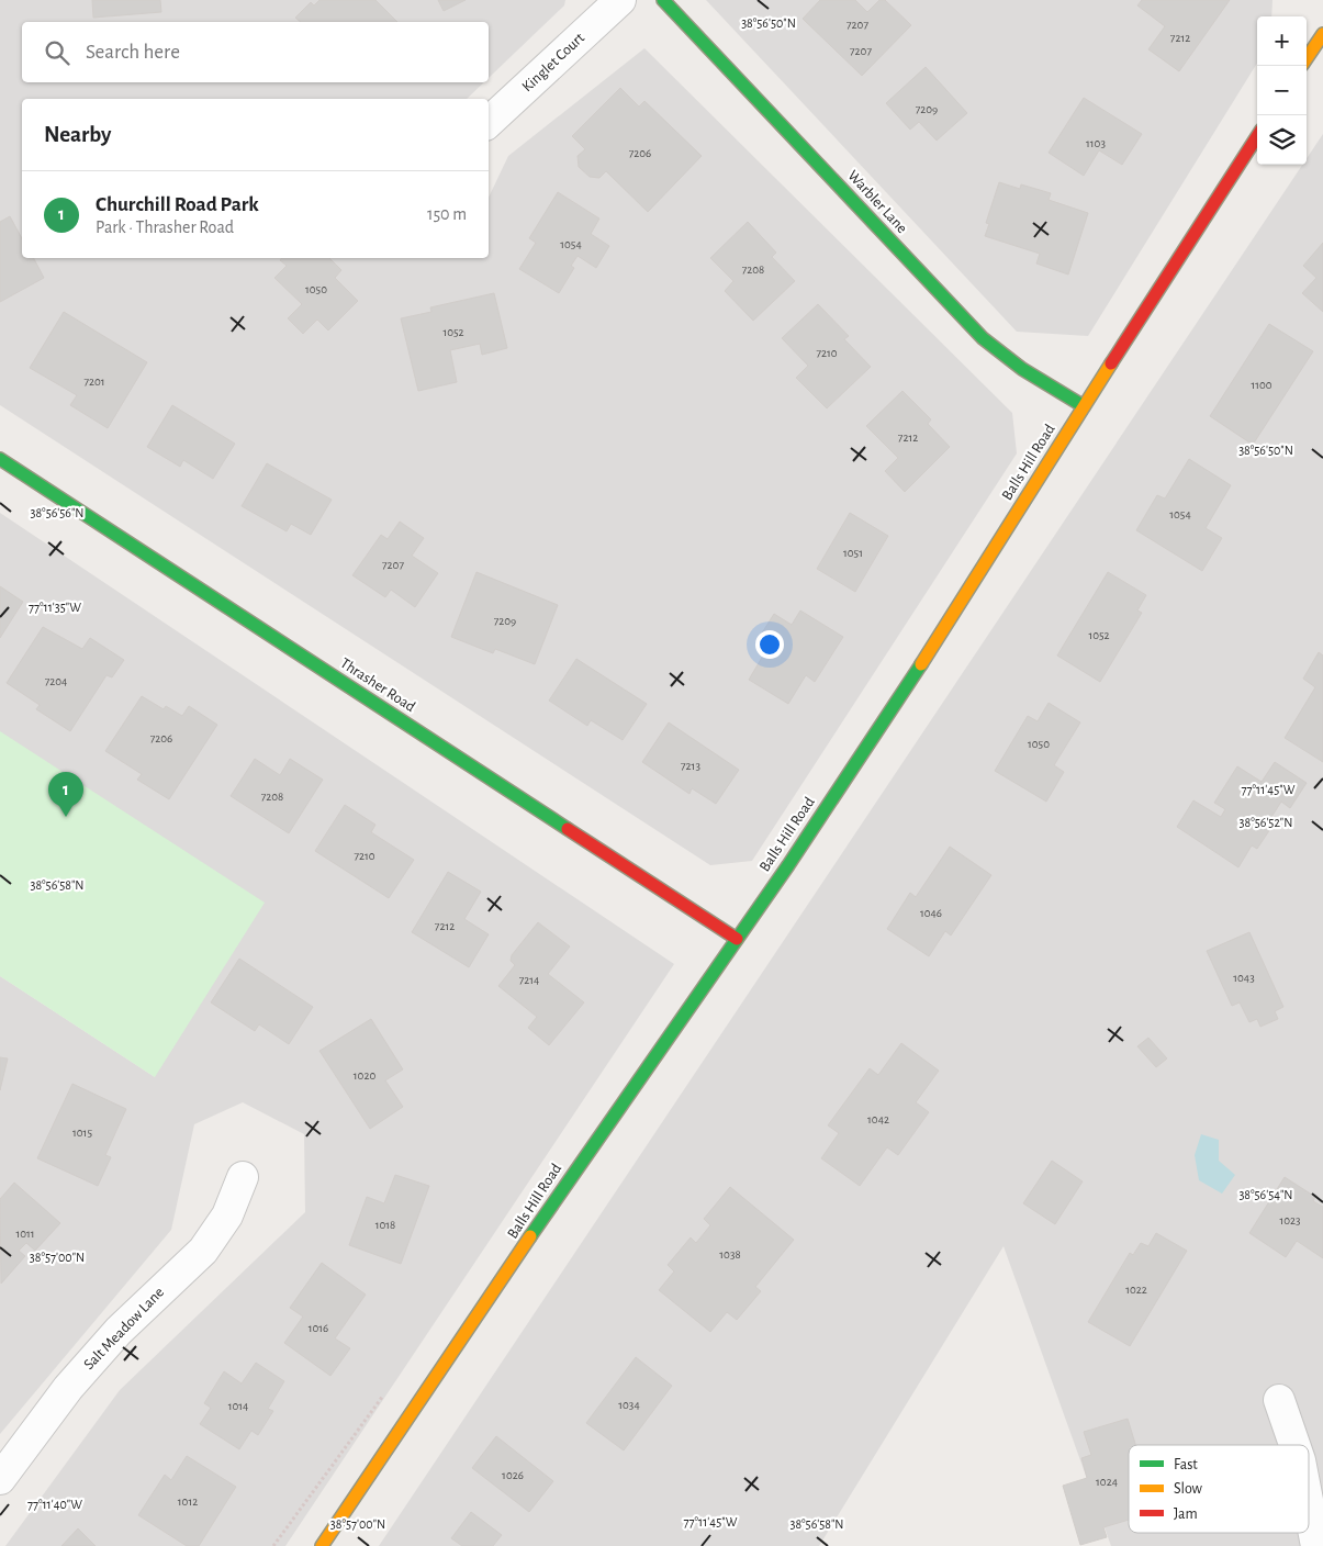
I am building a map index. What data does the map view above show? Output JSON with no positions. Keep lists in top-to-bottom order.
{
  "streets": {
    "street": [
      "Kinglet Court",
      "Warbler Lane",
      "Balls Hill Road",
      "Thrasher Road",
      "Salt Meadow Lane"
    ]
  },
  "crossings": [
    ["Warbler Lane", "Balls Hill Road"],
    ["Balls Hill Road", "Thrasher Road"]
  ],
  "house_numbers": [
    "7207",
    "7212",
    "7207",
    "7209",
    "1103",
    "7206",
    "1054",
    "7208",
    "1050",
    "1052",
    "7210",
    "7201",
    "1100",
    "7212",
    "1054",
    "1051",
    "7207",
    "7209",
    "1052",
    "7204",
    "7206",
    "1050",
    "7213",
    "7208",
    "7210",
    "1046",
    "7212",
    "1043",
    "7214",
    "1020",
    "1042",
    "1015",
    "1023",
    "1018",
    "1011",
    "1038",
    "1022",
    "1016",
    "1034",
    "1014",
    "1026",
    "1024",
    "1012"
  ],
  "legend": ["Fast", "Slow", "Jam"],
  "page": {
    "map_buttons": ["+", "−"],
    "search": "Search here",
    "heading": "Nearby",
    "list": [
      {
        "mark": "1",
        "name": "Churchill Road Park",
        "note": "Park · Thrasher Road",
        "value": "150 m"
      }
    ],
    "pins": "1"
  },
  "coordinates": [
    "38°56'50\"N",
    "38°56'56\"N",
    "77°11'35\"W",
    "77°11'45\"W",
    "38°56'52\"N",
    "38°56'58\"N",
    "38°56'54\"N",
    "38°57'00\"N",
    "77°11'40\"W"
  ]
}
